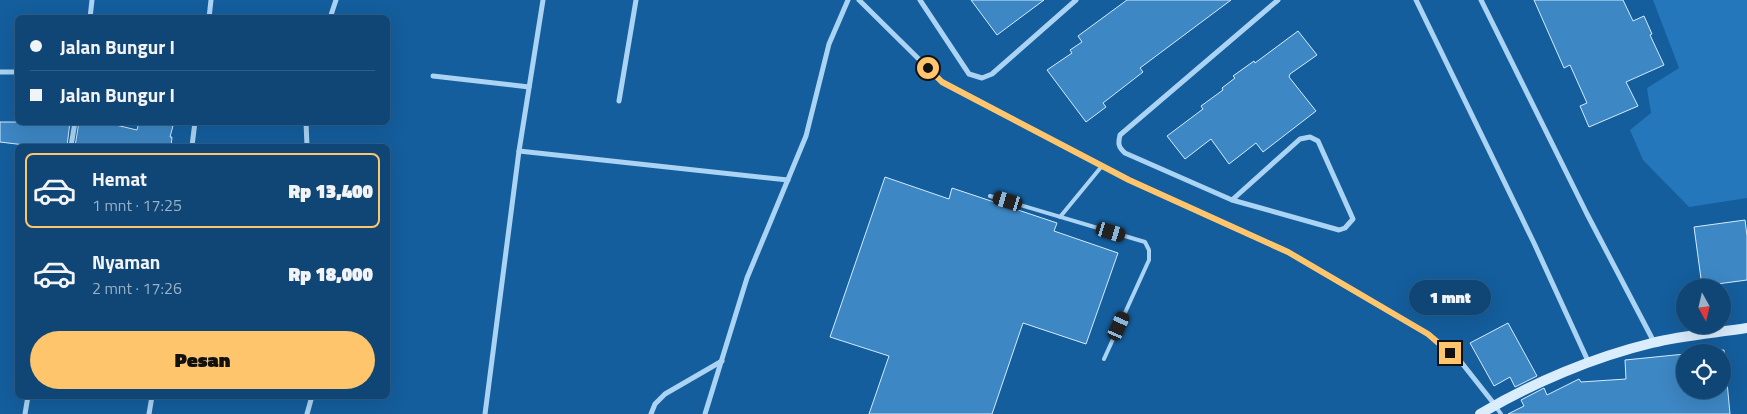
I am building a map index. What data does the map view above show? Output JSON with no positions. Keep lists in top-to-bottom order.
{
  "north": "bottom",
  "page": {
    "banner": ["Jalan Bungur I", "Jalan Bungur I"],
    "list": [
      {
        "name": "Hemat",
        "note": "1 mnt · 17:25",
        "value": "Rp 13,400"
      },
      {
        "name": "Nyaman",
        "note": "2 mnt · 17:26",
        "value": "Rp 18,000"
      }
    ],
    "bubble": "1 mnt",
    "buttons": "Pesan"
  }
}
